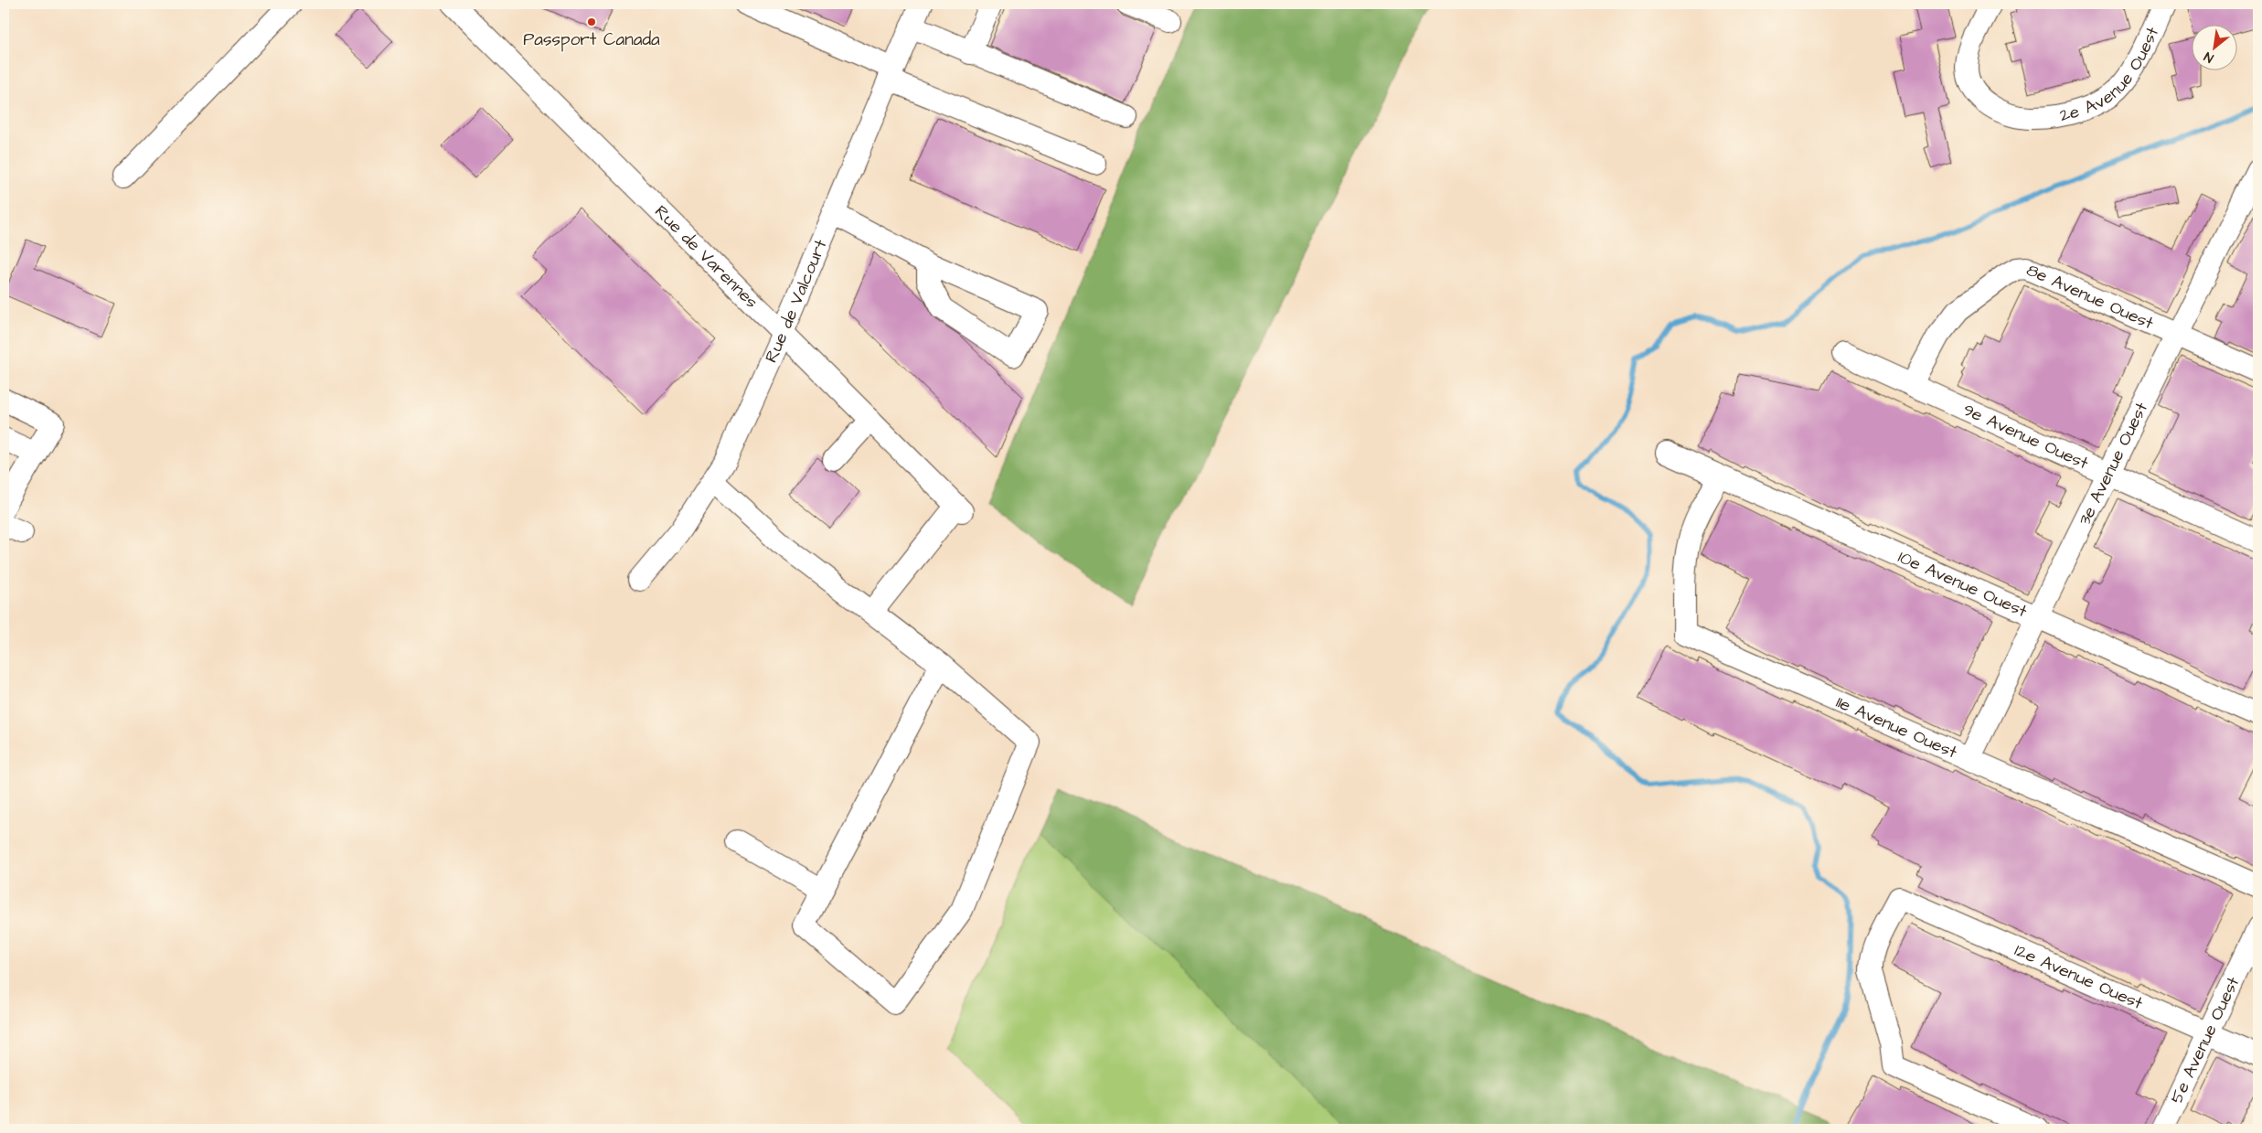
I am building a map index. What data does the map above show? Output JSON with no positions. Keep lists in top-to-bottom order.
{
  "streets": {
    "street": [
      "2e Avenue Ouest",
      "Rue de Varennes",
      "8e Avenue Ouest",
      "Rue de Valcourt",
      "9e Avenue Ouest",
      "3e Avenue Ouest",
      "10e Avenue Ouest",
      "11e Avenue Ouest",
      "12e Avenue Ouest",
      "5e Avenue Ouest"
    ]
  },
  "crossings": [
    ["Rue de Varennes", "Rue de Valcourt"],
    ["8e Avenue Ouest", "9e Avenue Ouest"],
    ["8e Avenue Ouest", "3e Avenue Ouest"],
    ["9e Avenue Ouest", "3e Avenue Ouest"],
    ["3e Avenue Ouest", "10e Avenue Ouest"],
    ["3e Avenue Ouest", "11e Avenue Ouest"],
    ["10e Avenue Ouest", "11e Avenue Ouest"],
    ["12e Avenue Ouest", "5e Avenue Ouest"]
  ],
  "places": ["Passport Canada"],
  "north": "bottom left"
}
